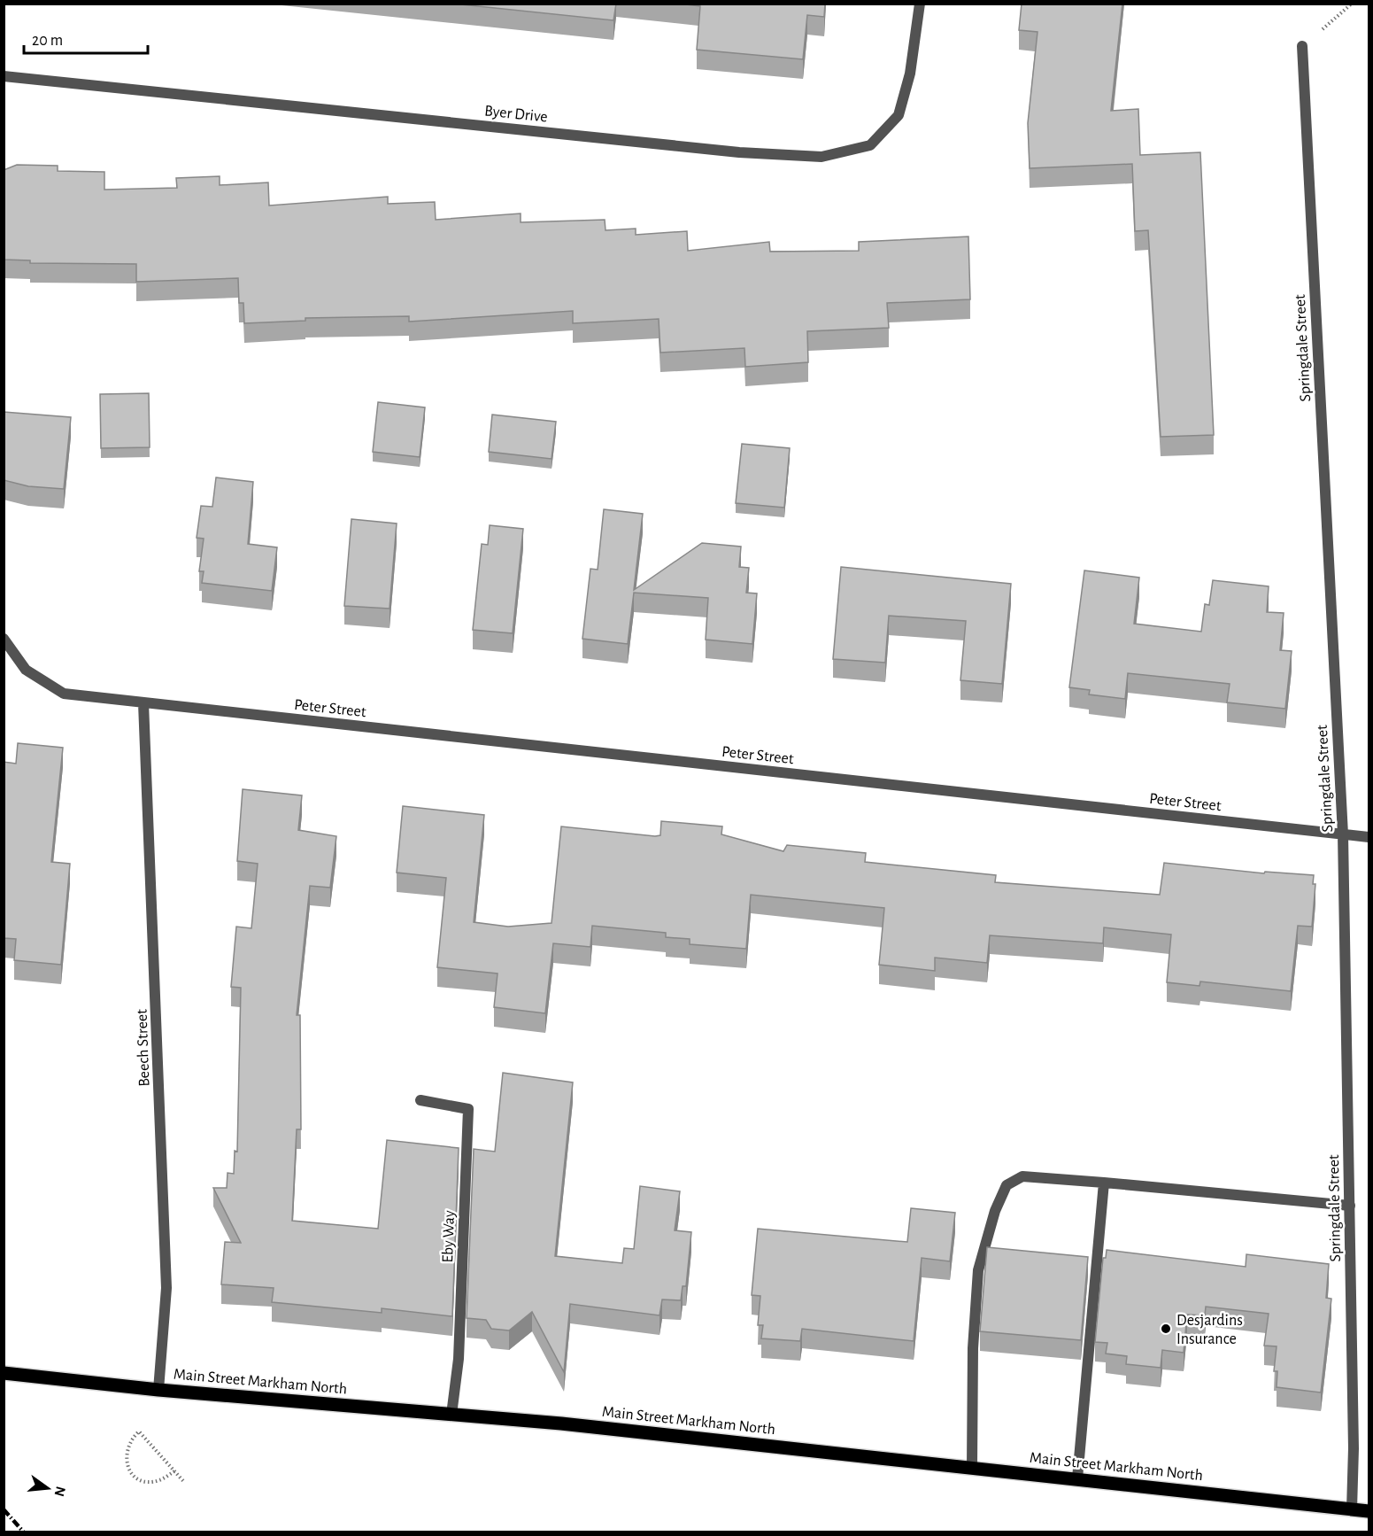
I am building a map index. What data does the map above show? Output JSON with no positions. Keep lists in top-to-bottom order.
{
  "streets": {
    "main road": ["Main Street Markham North"],
    "street": [
      "Byer Drive",
      "Springdale Street",
      "Peter Street",
      "Beech Street",
      "Eby Way"
    ]
  },
  "crossings": [
    ["Springdale Street", "Peter Street"],
    ["Springdale Street", "Main Street Markham North"],
    ["Peter Street", "Beech Street"],
    ["Beech Street", "Main Street Markham North"],
    ["Eby Way", "Main Street Markham North"]
  ],
  "places": ["Desjardins Insurance"],
  "scale_bar": "20 m",
  "north": "right"
}
